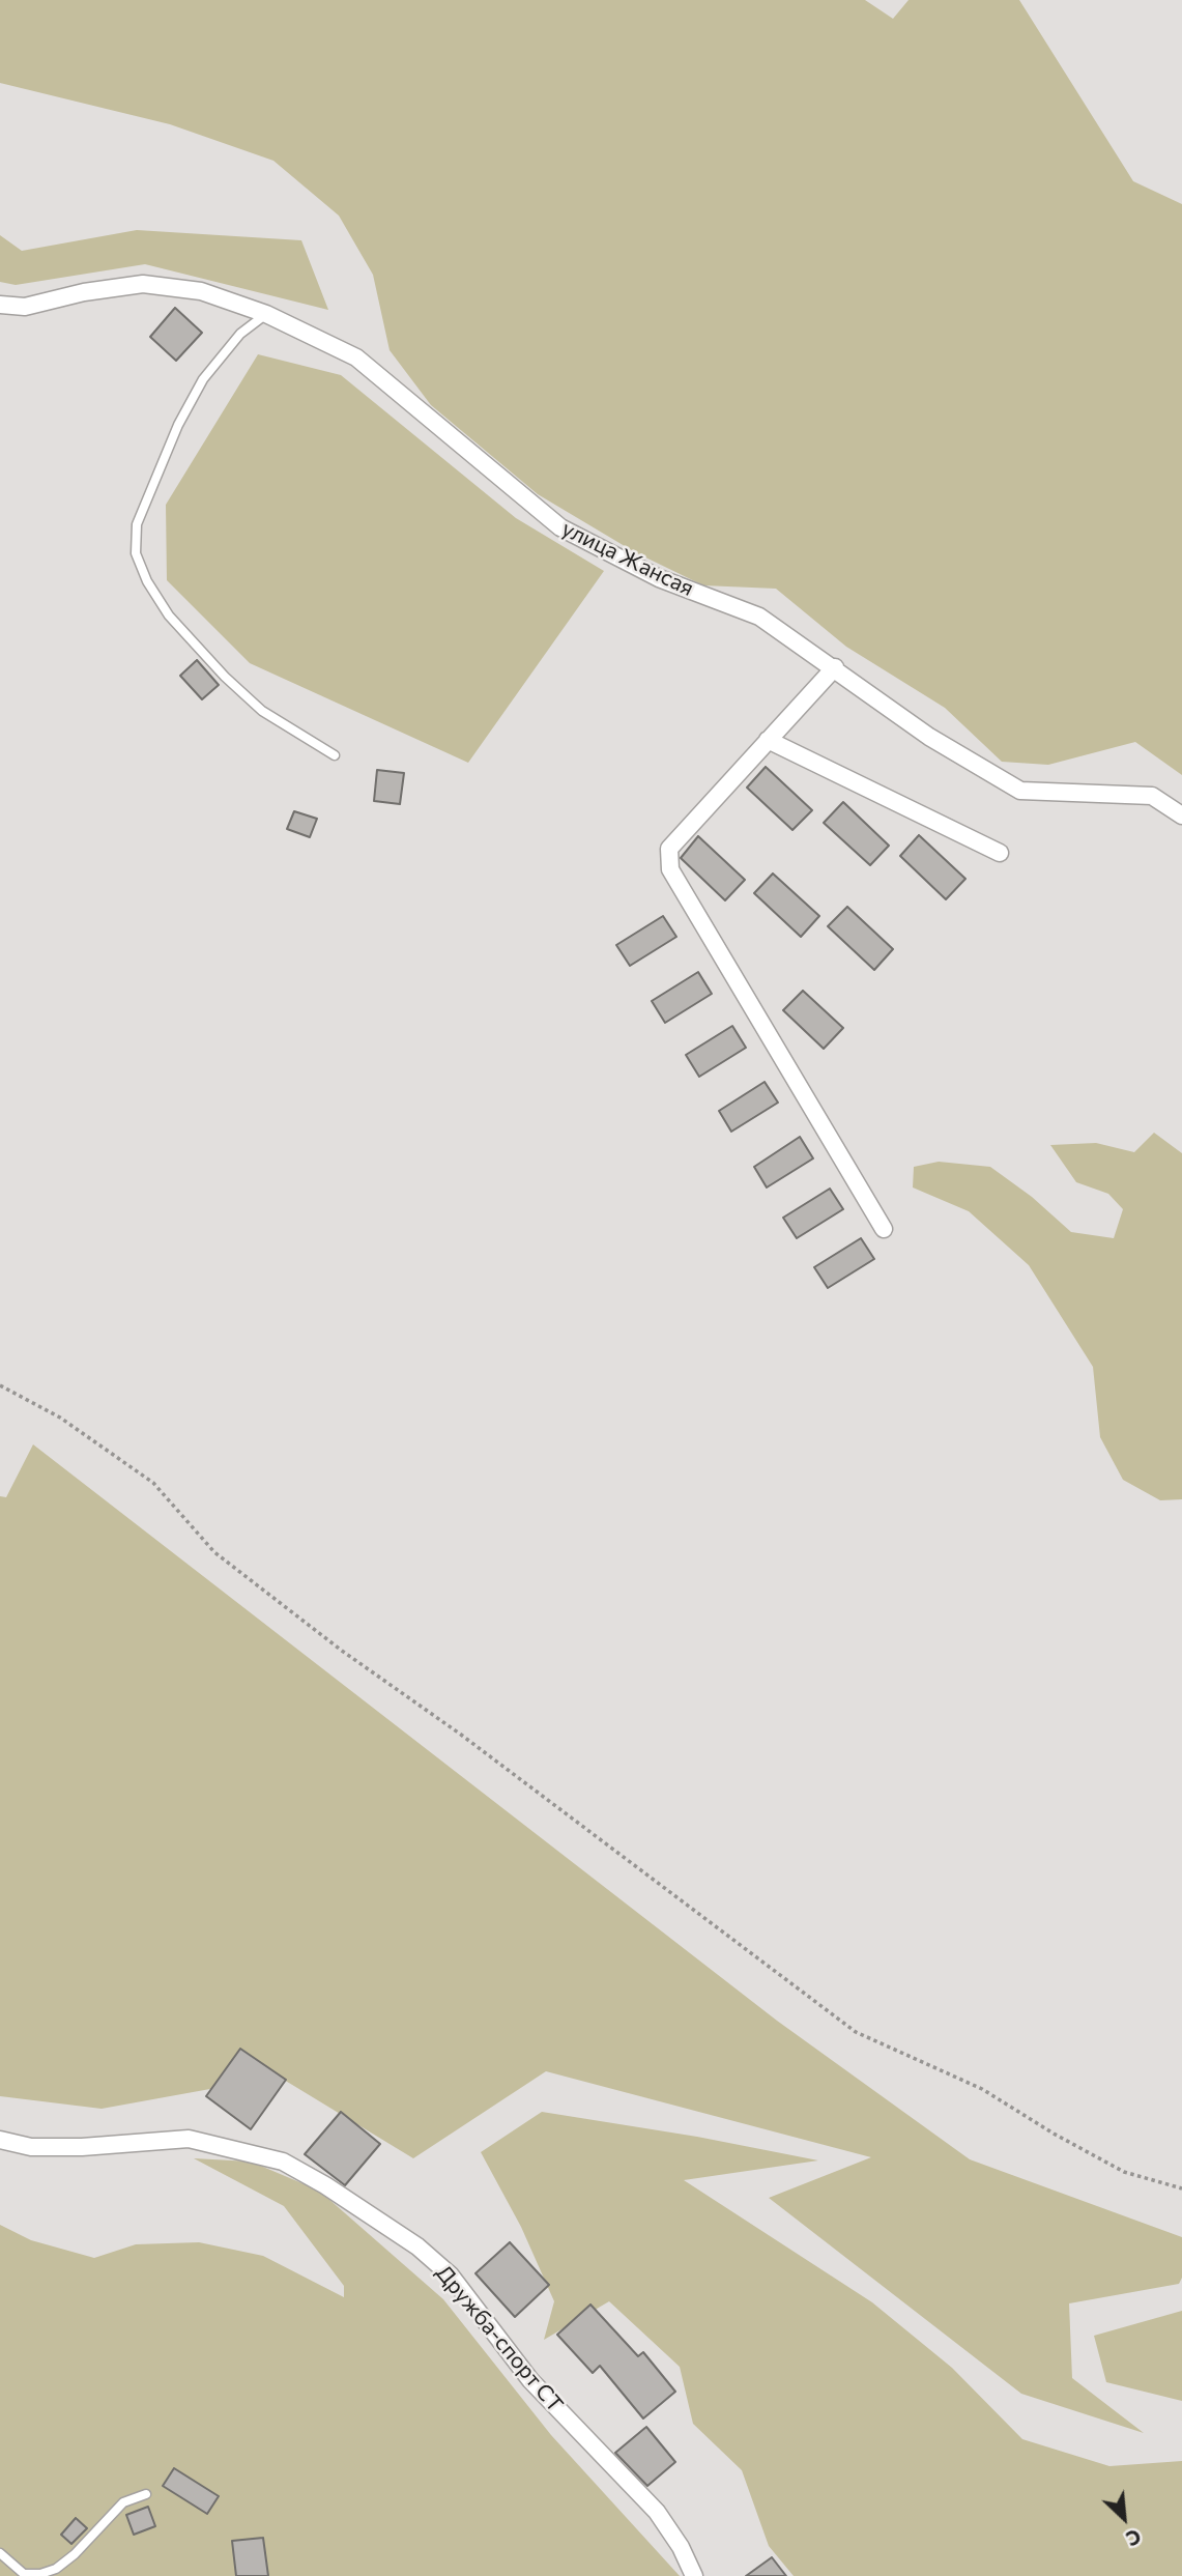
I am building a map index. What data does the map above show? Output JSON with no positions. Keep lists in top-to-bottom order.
{
  "streets": {
    "street": ["улица Жансая", "Дружба-спорт СТ"]
  },
  "north": "bottom right"
}
